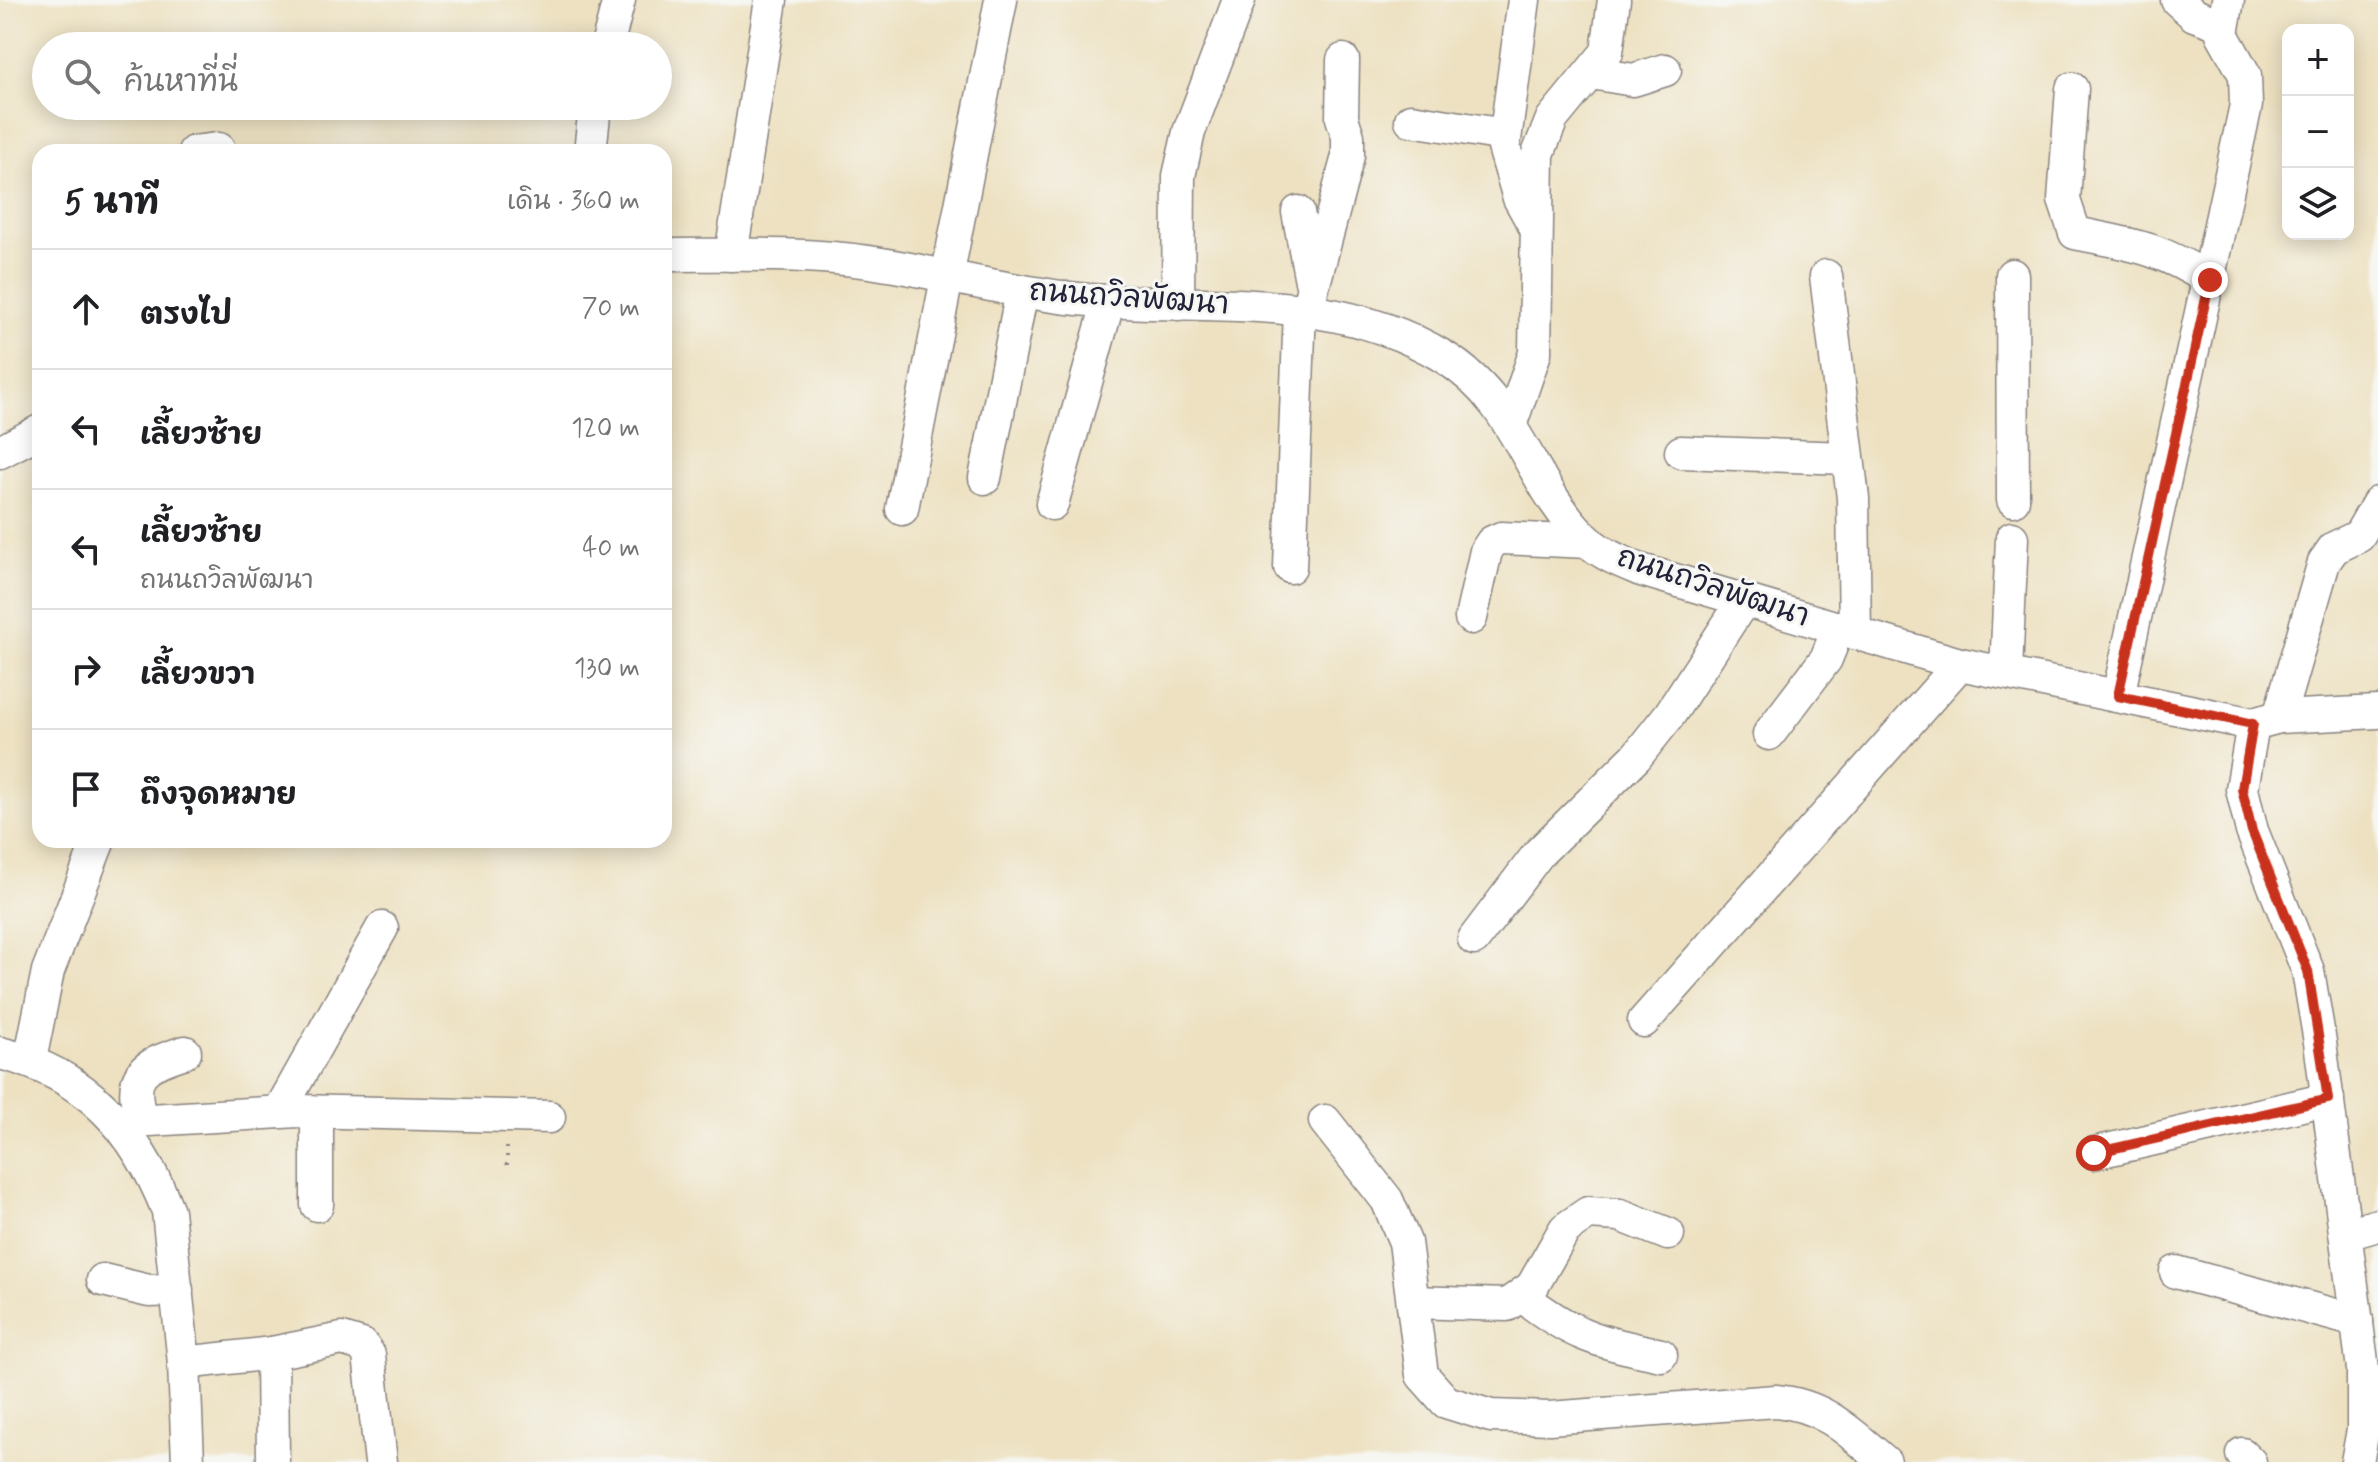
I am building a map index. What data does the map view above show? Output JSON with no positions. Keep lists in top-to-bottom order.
{
  "streets": {
    "street": ["ถนนถวิลพัฒนา"]
  },
  "page": {
    "map_buttons": ["+", "−"],
    "search": "ค้นหาที่นี่",
    "heading": ["5 นาที", "เดิน · 360 m"],
    "list": [
      ["ตรงไป", "70 m"],
      ["เลี้ยวซ้าย", "120 m"],
      ["เลี้ยวซ้าย", "ถนนถวิลพัฒนา", "40 m"],
      ["เลี้ยวขวา", "130 m"],
      "ถึงจุดหมาย"
    ]
  }
}
